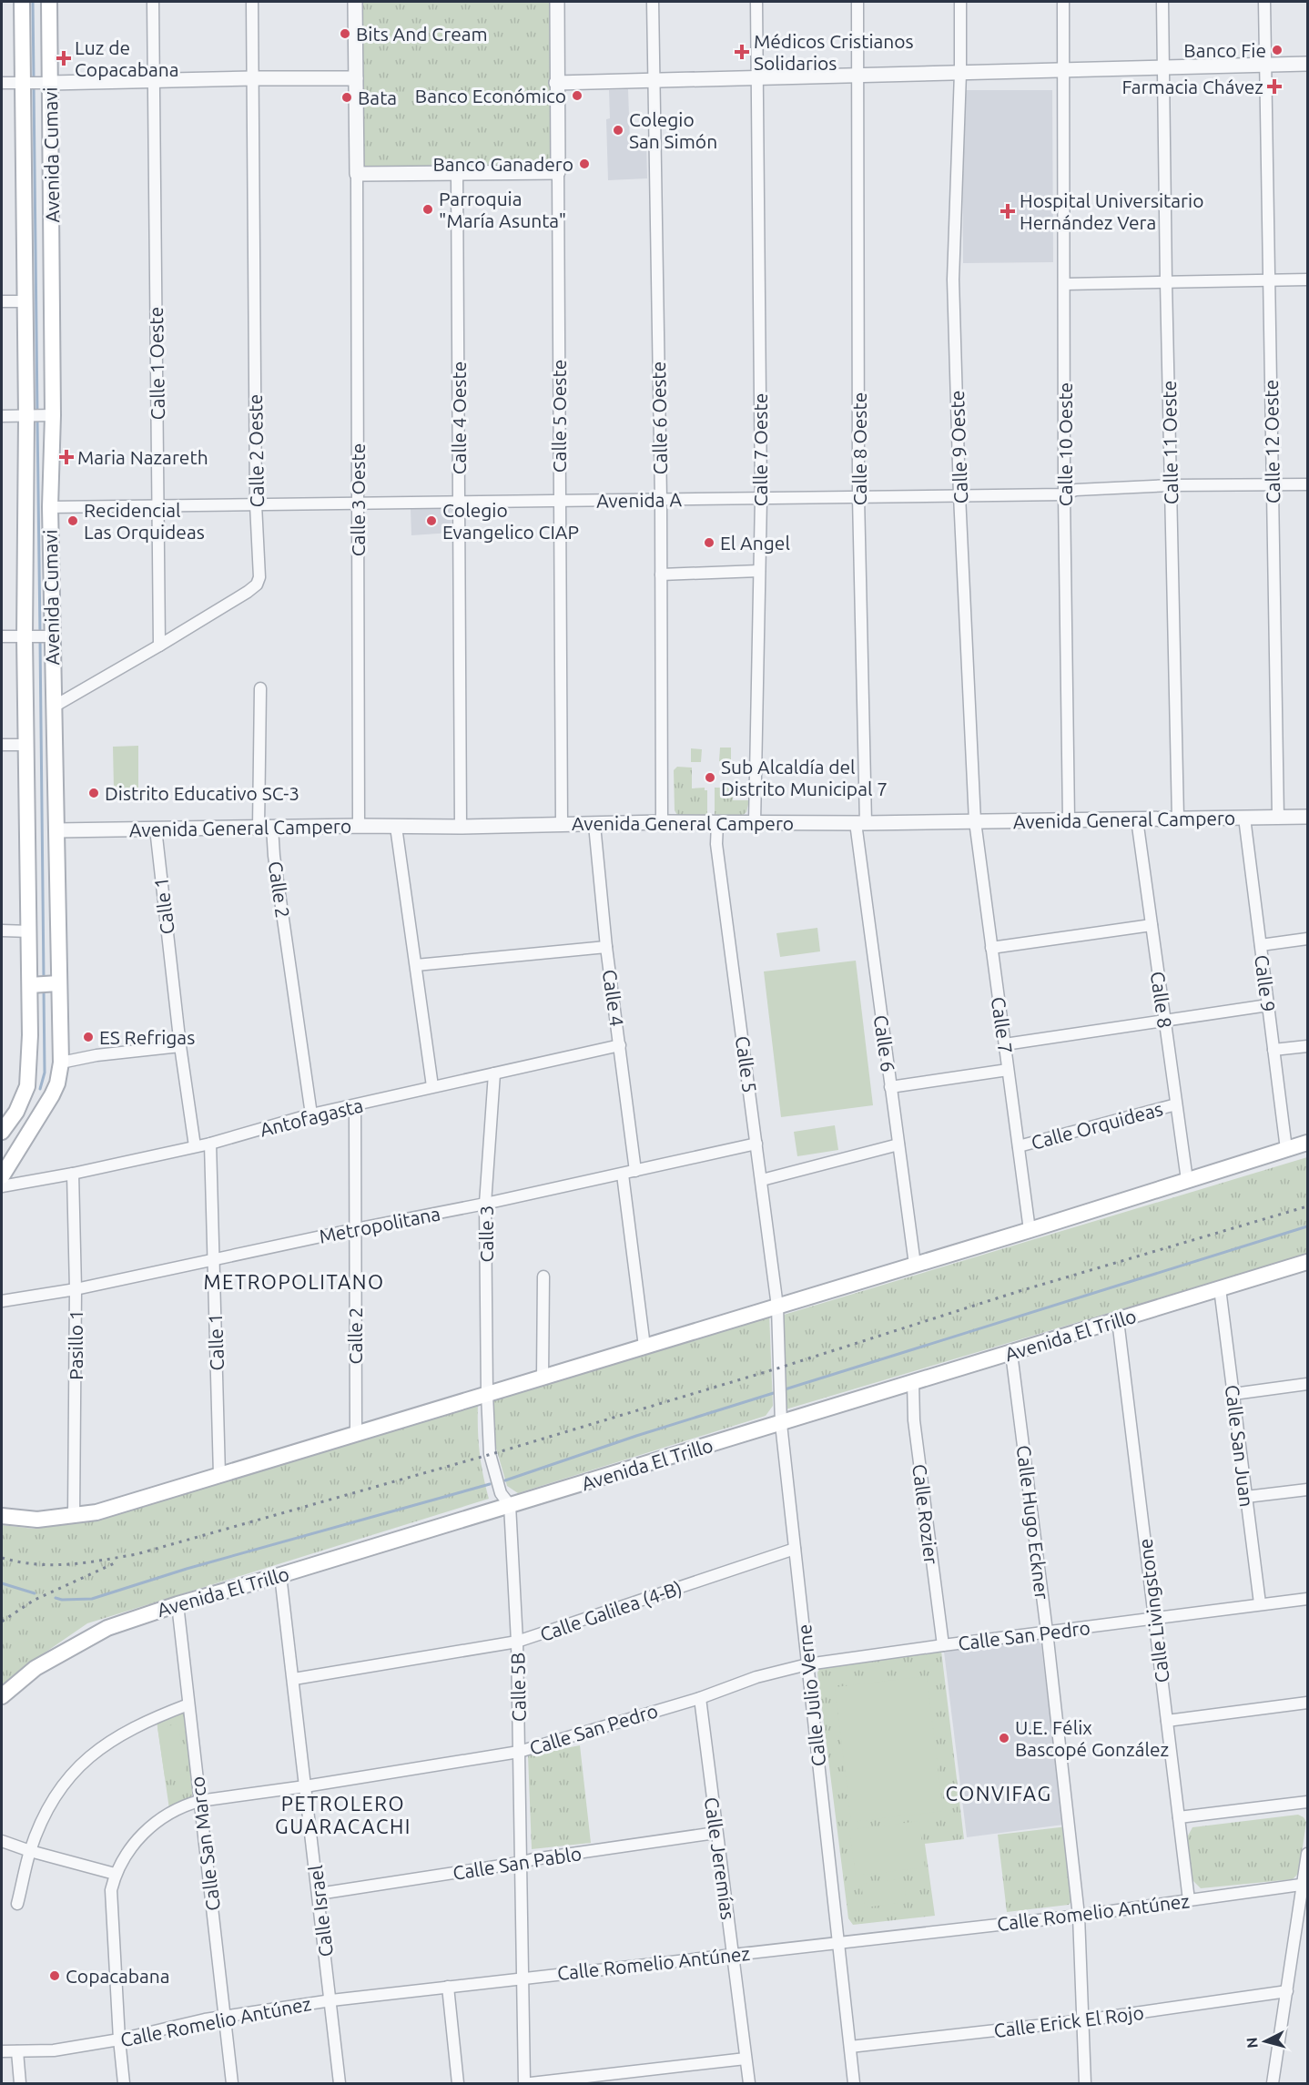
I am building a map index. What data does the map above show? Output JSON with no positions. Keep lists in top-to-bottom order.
{
  "streets": {
    "main road": ["Avenida Cumavi", "Avenida El Trillo"],
    "street": [
      "Calle 1 Oeste",
      "Calle 5 Oeste",
      "Calle 4 Oeste",
      "Calle 6 Oeste",
      "Calle 12 Oeste",
      "Calle 11 Oeste",
      "Calle 10 Oeste",
      "Calle 9 Oeste",
      "Calle 8 Oeste",
      "Calle 7 Oeste",
      "Calle 2 Oeste",
      "Calle 3 Oeste",
      "Avenida A",
      "Avenida General Campero",
      "Calle 2",
      "Calle 1",
      "Calle 9",
      "Calle 4",
      "Calle 8",
      "Calle 7",
      "Calle 6",
      "Calle 5",
      "Antofagasta",
      "Calle Orquideas",
      "Metropolitana",
      "Calle 3",
      "Pasillo 1",
      "Calle San Juan",
      "Calle Rozier",
      "Calle Hugo Eckner",
      "Calle Galilea (4-B)",
      "Calle Livingstone",
      "Calle San Pedro",
      "Calle 5B",
      "Calle Julio Verne",
      "Calle San Marco",
      "Calle Jeremías",
      "Calle San Pablo",
      "Calle Israel",
      "Calle Romelio Antúnez",
      "Calle Erick El Rojo"
    ]
  },
  "crossings": [
    ["Avenida Cumavi", "Calle 2 Oeste"],
    ["Avenida Cumavi", "Avenida A"],
    ["Avenida Cumavi", "Avenida General Campero"],
    ["Calle 1 Oeste", "Calle 2 Oeste"],
    ["Calle 1 Oeste", "Avenida A"],
    ["Calle 5 Oeste", "Avenida A"],
    ["Calle 5 Oeste", "Avenida General Campero"],
    ["Calle 4 Oeste", "Avenida A"],
    ["Calle 4 Oeste", "Avenida General Campero"],
    ["Calle 6 Oeste", "Avenida A"],
    ["Calle 6 Oeste", "Avenida General Campero"],
    ["Calle 12 Oeste", "Avenida A"],
    ["Calle 12 Oeste", "Avenida General Campero"],
    ["Calle 11 Oeste", "Avenida A"],
    ["Calle 11 Oeste", "Avenida General Campero"],
    ["Calle 10 Oeste", "Avenida A"],
    ["Calle 10 Oeste", "Avenida General Campero"],
    ["Calle 9 Oeste", "Avenida A"],
    ["Calle 9 Oeste", "Avenida General Campero"],
    ["Calle 9 Oeste", "Calle 7"],
    ["Calle 8 Oeste", "Avenida A"],
    ["Calle 8 Oeste", "Avenida General Campero"],
    ["Calle 8 Oeste", "Calle 6"],
    ["Calle 7 Oeste", "Avenida A"],
    ["Calle 7 Oeste", "Avenida General Campero"],
    ["Calle 2 Oeste", "Avenida A"],
    ["Calle 3 Oeste", "Avenida A"],
    ["Calle 3 Oeste", "Avenida General Campero"],
    ["Avenida General Campero", "Calle 2"],
    ["Avenida General Campero", "Calle 1"],
    ["Avenida General Campero", "Calle 9"],
    ["Avenida General Campero", "Calle 4"],
    ["Avenida General Campero", "Calle 8"],
    ["Avenida General Campero", "Calle 7"],
    ["Avenida General Campero", "Calle 6"],
    ["Avenida General Campero", "Calle 5"],
    ["Calle 2", "Antofagasta"],
    ["Calle 2", "Metropolitana"],
    ["Calle 1", "Antofagasta"],
    ["Calle 1", "Metropolitana"],
    ["Calle 4", "Antofagasta"],
    ["Calle 4", "Metropolitana"],
    ["Calle 8", "Calle Orquideas"],
    ["Calle 7", "Calle Orquideas"],
    ["Calle 5", "Metropolitana"],
    ["Calle 5", "Calle Julio Verne"],
    ["Antofagasta", "Calle 3"],
    ["Antofagasta", "Pasillo 1"],
    ["Metropolitana", "Calle 3"],
    ["Metropolitana", "Pasillo 1"],
    ["Calle 3", "Calle 5B"],
    ["Avenida El Trillo", "Calle San Juan"],
    ["Avenida El Trillo", "Calle Rozier"],
    ["Avenida El Trillo", "Calle Hugo Eckner"],
    ["Avenida El Trillo", "Calle Livingstone"],
    ["Avenida El Trillo", "Calle 5B"],
    ["Avenida El Trillo", "Calle Julio Verne"],
    ["Avenida El Trillo", "Calle San Marco"],
    ["Avenida El Trillo", "Calle Israel"],
    ["Calle San Juan", "Calle San Pedro"],
    ["Calle Rozier", "Calle San Pedro"],
    ["Calle Hugo Eckner", "Calle San Pedro"],
    ["Calle Hugo Eckner", "Calle Romelio Antúnez"],
    ["Calle Hugo Eckner", "Calle Erick El Rojo"],
    ["Calle Galilea (4-B)", "Calle 5B"],
    ["Calle Galilea (4-B)", "Calle Julio Verne"],
    ["Calle Galilea (4-B)", "Calle Israel"],
    ["Calle Livingstone", "Calle San Pedro"],
    ["Calle Livingstone", "Calle Romelio Antúnez"],
    ["Calle San Pedro", "Calle 5B"],
    ["Calle San Pedro", "Calle Julio Verne"],
    ["Calle San Pedro", "Calle San Marco"],
    ["Calle San Pedro", "Calle Jeremías"],
    ["Calle San Pedro", "Calle Israel"],
    ["Calle San Pedro", "Calle Romelio Antúnez"],
    ["Calle 5B", "Calle San Pablo"],
    ["Calle 5B", "Calle Romelio Antúnez"],
    ["Calle Julio Verne", "Calle Romelio Antúnez"],
    ["Calle Julio Verne", "Calle Erick El Rojo"],
    ["Calle San Marco", "Calle Romelio Antúnez"],
    ["Calle Jeremías", "Calle San Pablo"],
    ["Calle Jeremías", "Calle Romelio Antúnez"],
    ["Calle San Pablo", "Calle Israel"],
    ["Calle Israel", "Calle Romelio Antúnez"]
  ],
  "districts": ["METROPOLITANO", "CONVIFAG", "PETROLERO GUARACACHI"],
  "places": {
    "other": [
      "Bits And Cream",
      "Banco Fie",
      "Banco Económico",
      "Bata",
      "Colegio San Simón",
      "Banco Ganadero",
      "Parroquia \"María Asunta\"",
      "Recidencial Las Orquideas",
      "Colegio Evangelico CIAP",
      "El Angel",
      "Sub Alcaldía del Distrito Municipal 7",
      "Distrito Educativo SC-3",
      "ES Refrigas",
      "U.E. Félix Bascopé González",
      "Copacabana"
    ],
    "health": [
      "Médicos Cristianos Solidarios",
      "Luz de Copacabana",
      "Farmacia Chávez",
      "Hospital Universitario Hernández Vera",
      "Maria Nazareth"
    ]
  },
  "north": "left"
}
